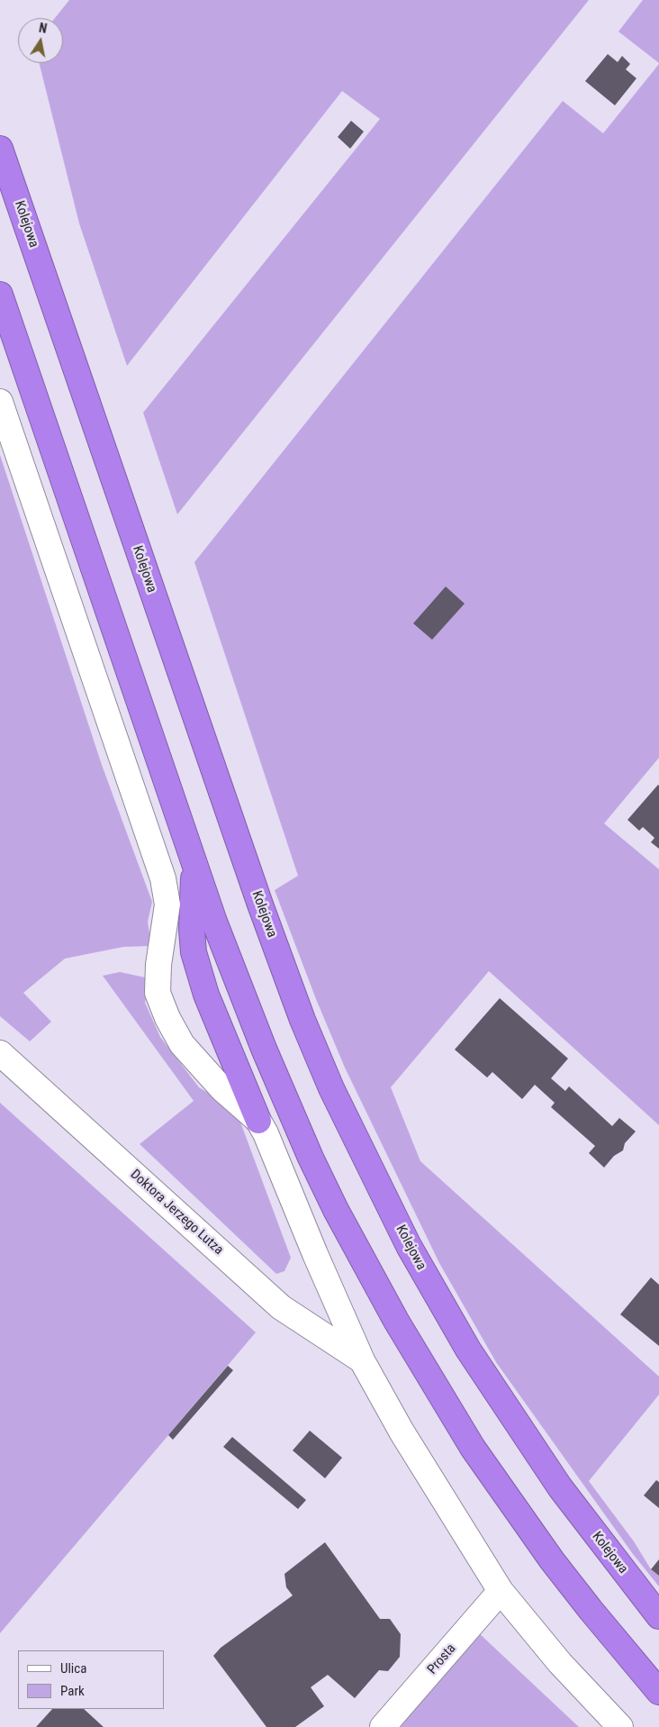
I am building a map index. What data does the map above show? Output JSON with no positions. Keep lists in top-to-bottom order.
{
  "streets": {
    "highway": ["Kolejowa"],
    "street": ["Doktora Jerzego Lutza", "Prosta"]
  },
  "legend": ["Ulica", "Park"],
  "north": "top"
}
